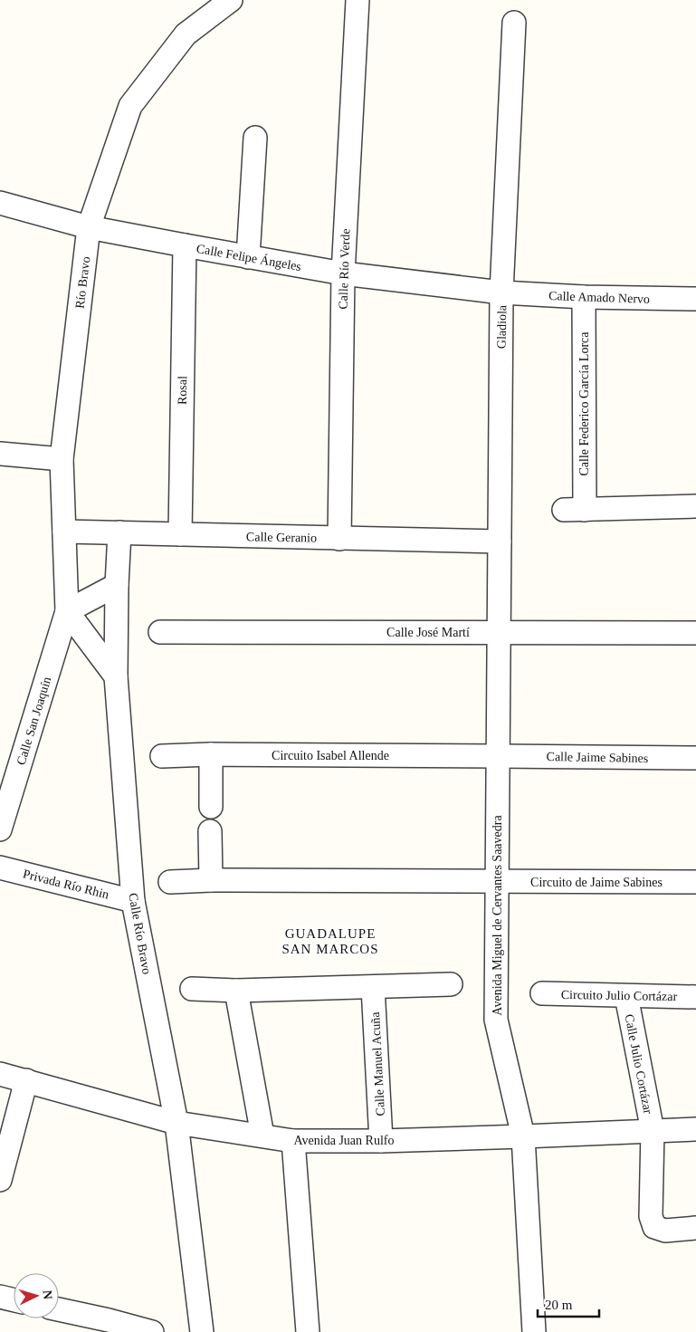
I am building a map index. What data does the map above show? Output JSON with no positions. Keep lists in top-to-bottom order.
{
  "streets": {
    "street": [
      "Calle Felipe Ángeles",
      "Calle Río Verde",
      "Río Bravo",
      "Calle Amado Nervo",
      "Gladiola",
      "Rosal",
      "Calle Federico García Lorca",
      "Calle Geranio",
      "Calle José Martí",
      "Calle San Joaquín",
      "Circuito Isabel Allende",
      "Calle Jaime Sabines",
      "Circuito de Jaime Sabines",
      "Privada Río Rhin",
      "Avenida Miguel de Cervantes Saavedra",
      "Calle Río Bravo",
      "Circuito Julio Cortázar",
      "Calle Manuel Acuña",
      "Calle Julio Cortázar",
      "Avenida Juan Rulfo"
    ]
  },
  "crossings": [
    ["Calle Felipe Ángeles", "Calle Río Verde"],
    ["Calle Felipe Ángeles", "Río Bravo"],
    ["Calle Felipe Ángeles", "Calle Amado Nervo"],
    ["Calle Felipe Ángeles", "Gladiola"],
    ["Calle Felipe Ángeles", "Rosal"],
    ["Calle Río Verde", "Calle Geranio"],
    ["Río Bravo", "Calle Geranio"],
    ["Río Bravo", "Calle San Joaquín"],
    ["Calle Amado Nervo", "Gladiola"],
    ["Calle Amado Nervo", "Calle Federico García Lorca"],
    ["Gladiola", "Calle Geranio"],
    ["Gladiola", "Calle José Martí"],
    ["Gladiola", "Avenida Miguel de Cervantes Saavedra"],
    ["Rosal", "Calle Geranio"],
    ["Calle Geranio", "Calle Río Bravo"],
    ["Calle José Martí", "Avenida Miguel de Cervantes Saavedra"],
    ["Circuito Isabel Allende", "Calle Jaime Sabines"],
    ["Circuito Isabel Allende", "Avenida Miguel de Cervantes Saavedra"],
    ["Calle Jaime Sabines", "Avenida Miguel de Cervantes Saavedra"],
    ["Circuito de Jaime Sabines", "Avenida Miguel de Cervantes Saavedra"],
    ["Privada Río Rhin", "Calle Río Bravo"],
    ["Avenida Miguel de Cervantes Saavedra", "Avenida Juan Rulfo"],
    ["Calle Río Bravo", "Avenida Juan Rulfo"],
    ["Circuito Julio Cortázar", "Calle Julio Cortázar"],
    ["Calle Manuel Acuña", "Avenida Juan Rulfo"],
    ["Calle Julio Cortázar", "Avenida Juan Rulfo"]
  ],
  "districts": ["GUADALUPE SAN MARCOS"],
  "scale_bar": "20 m",
  "north": "right"
}
